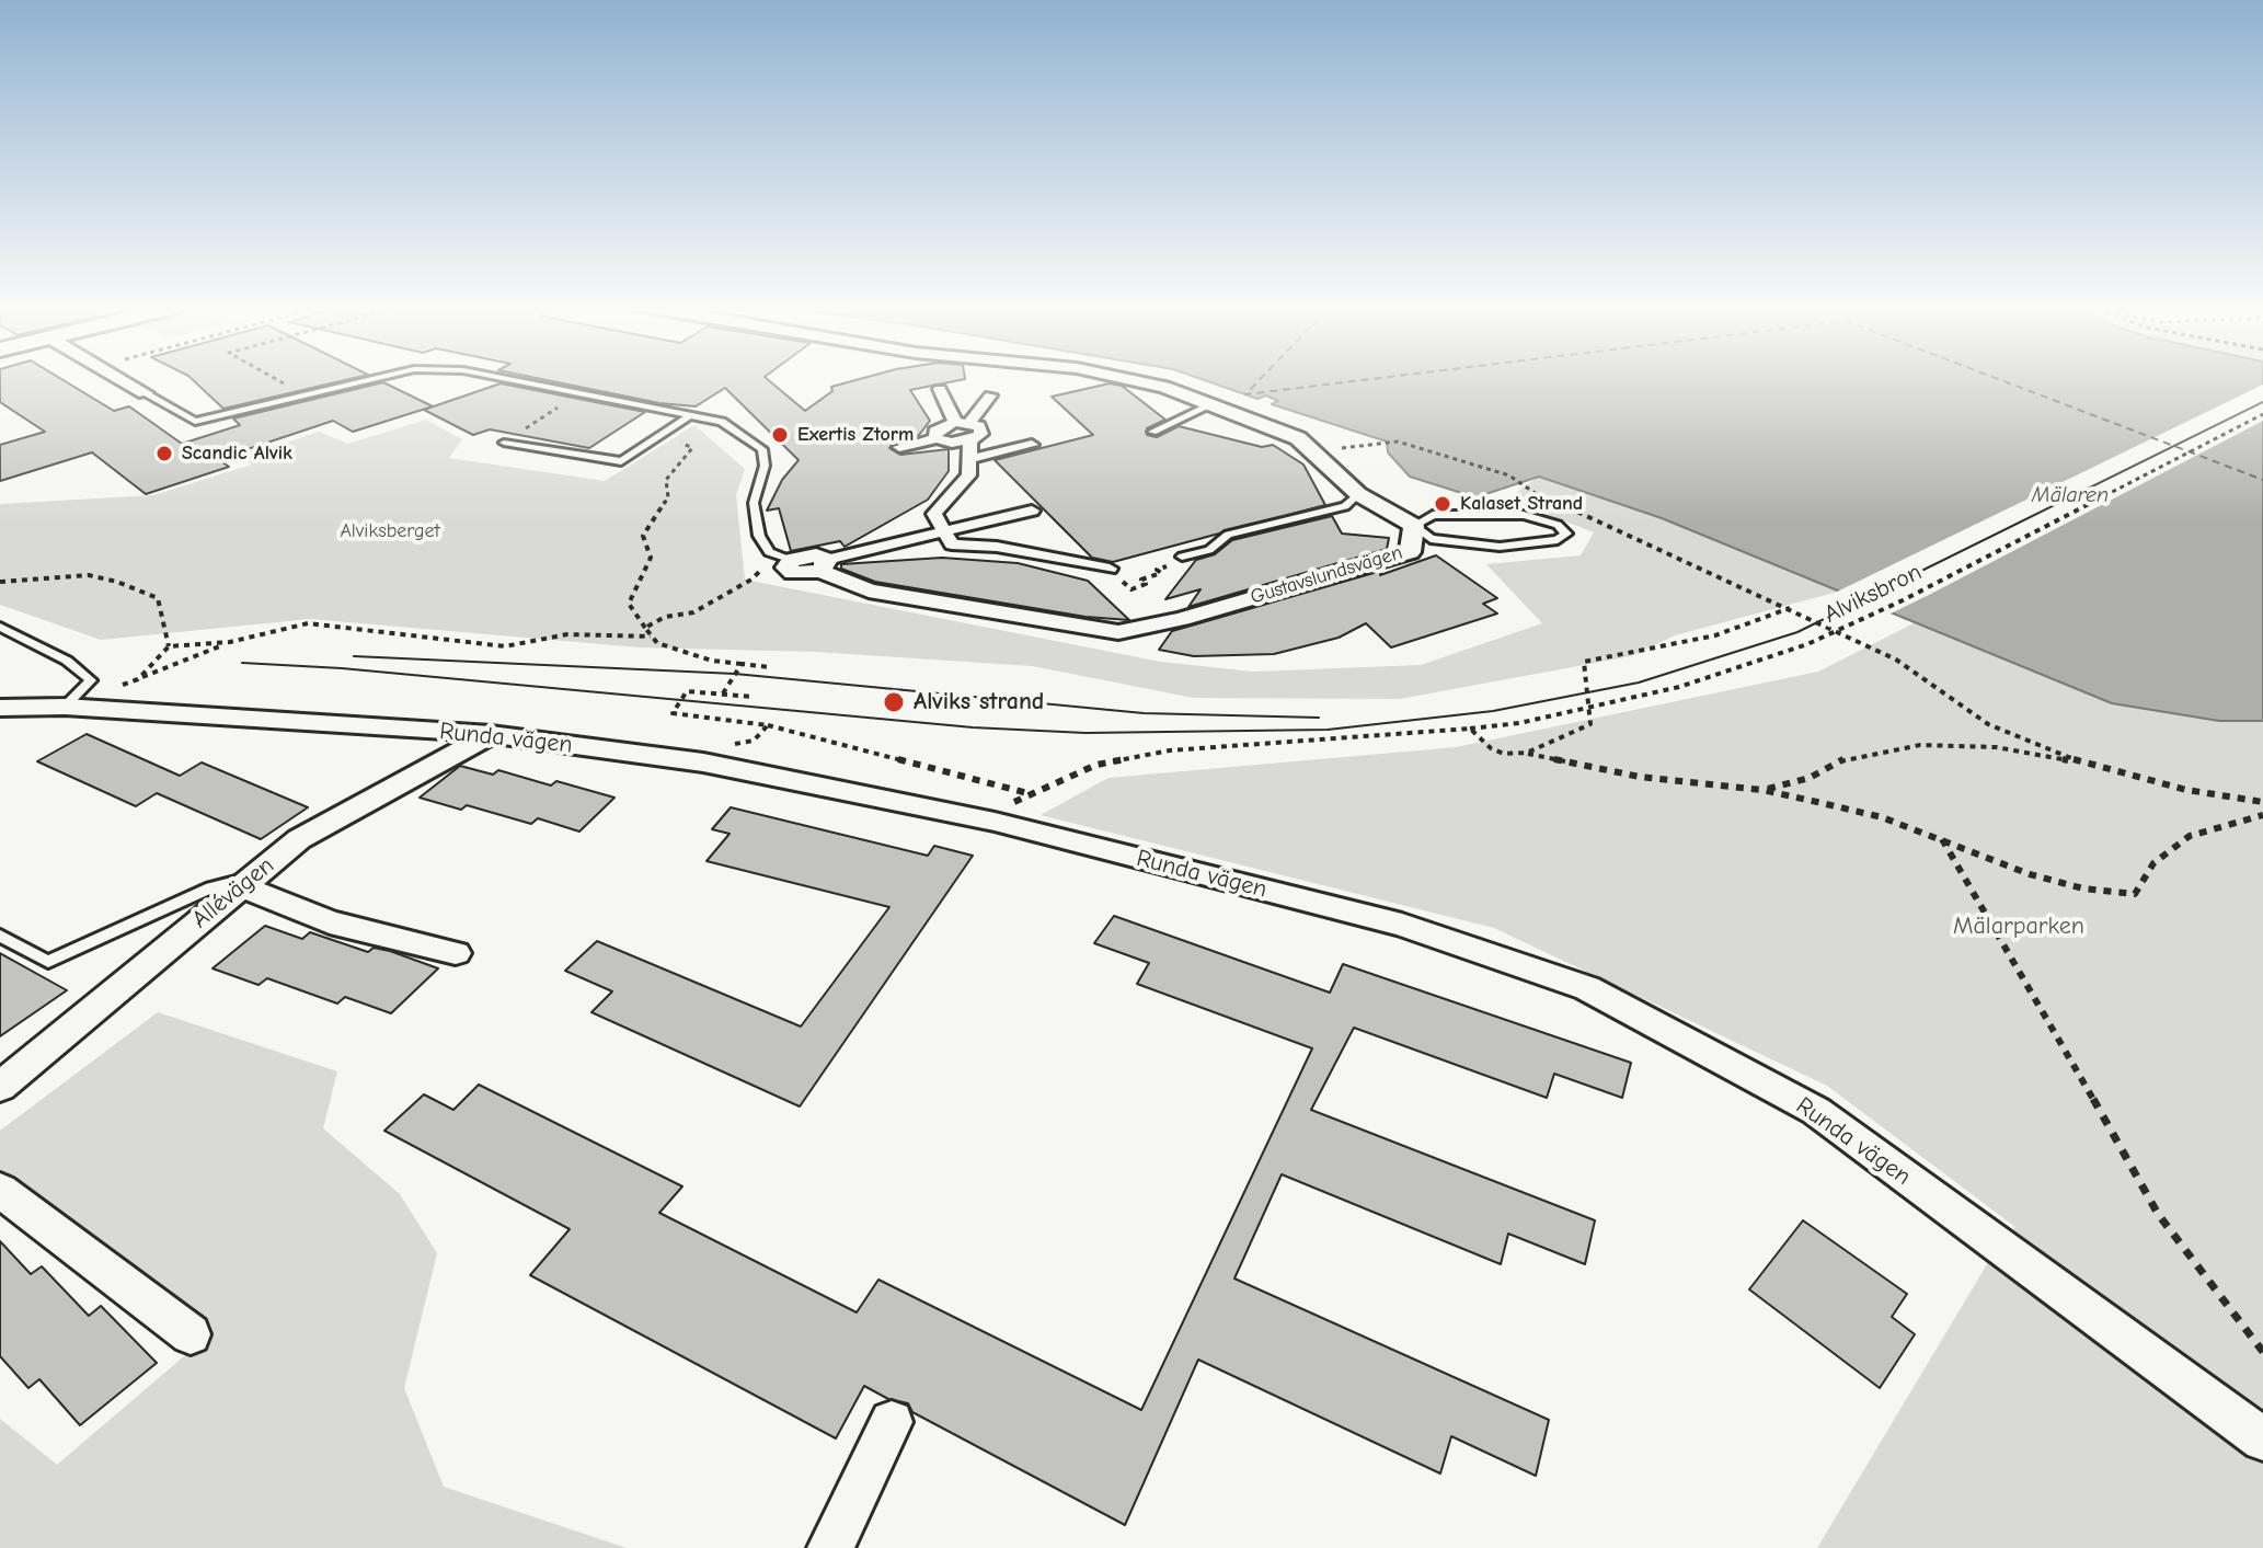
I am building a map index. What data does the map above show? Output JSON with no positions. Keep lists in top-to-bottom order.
{
  "streets": {
    "street": ["Gustavslundsvägen", "Runda vägen", "Allévägen"],
    "path": ["Alviksbron"]
  },
  "crossings": [
    ["Alviksbron", "Runda vägen"],
    ["Runda vägen", "Allévägen"]
  ],
  "water": ["Mälaren"],
  "parks": ["Alviksberget", "Mälarparken"],
  "places": [
    "Exertis Ztorm",
    "Scandic Alvik",
    "Kalaset Strand",
    "Alviks strand"
  ]
}
